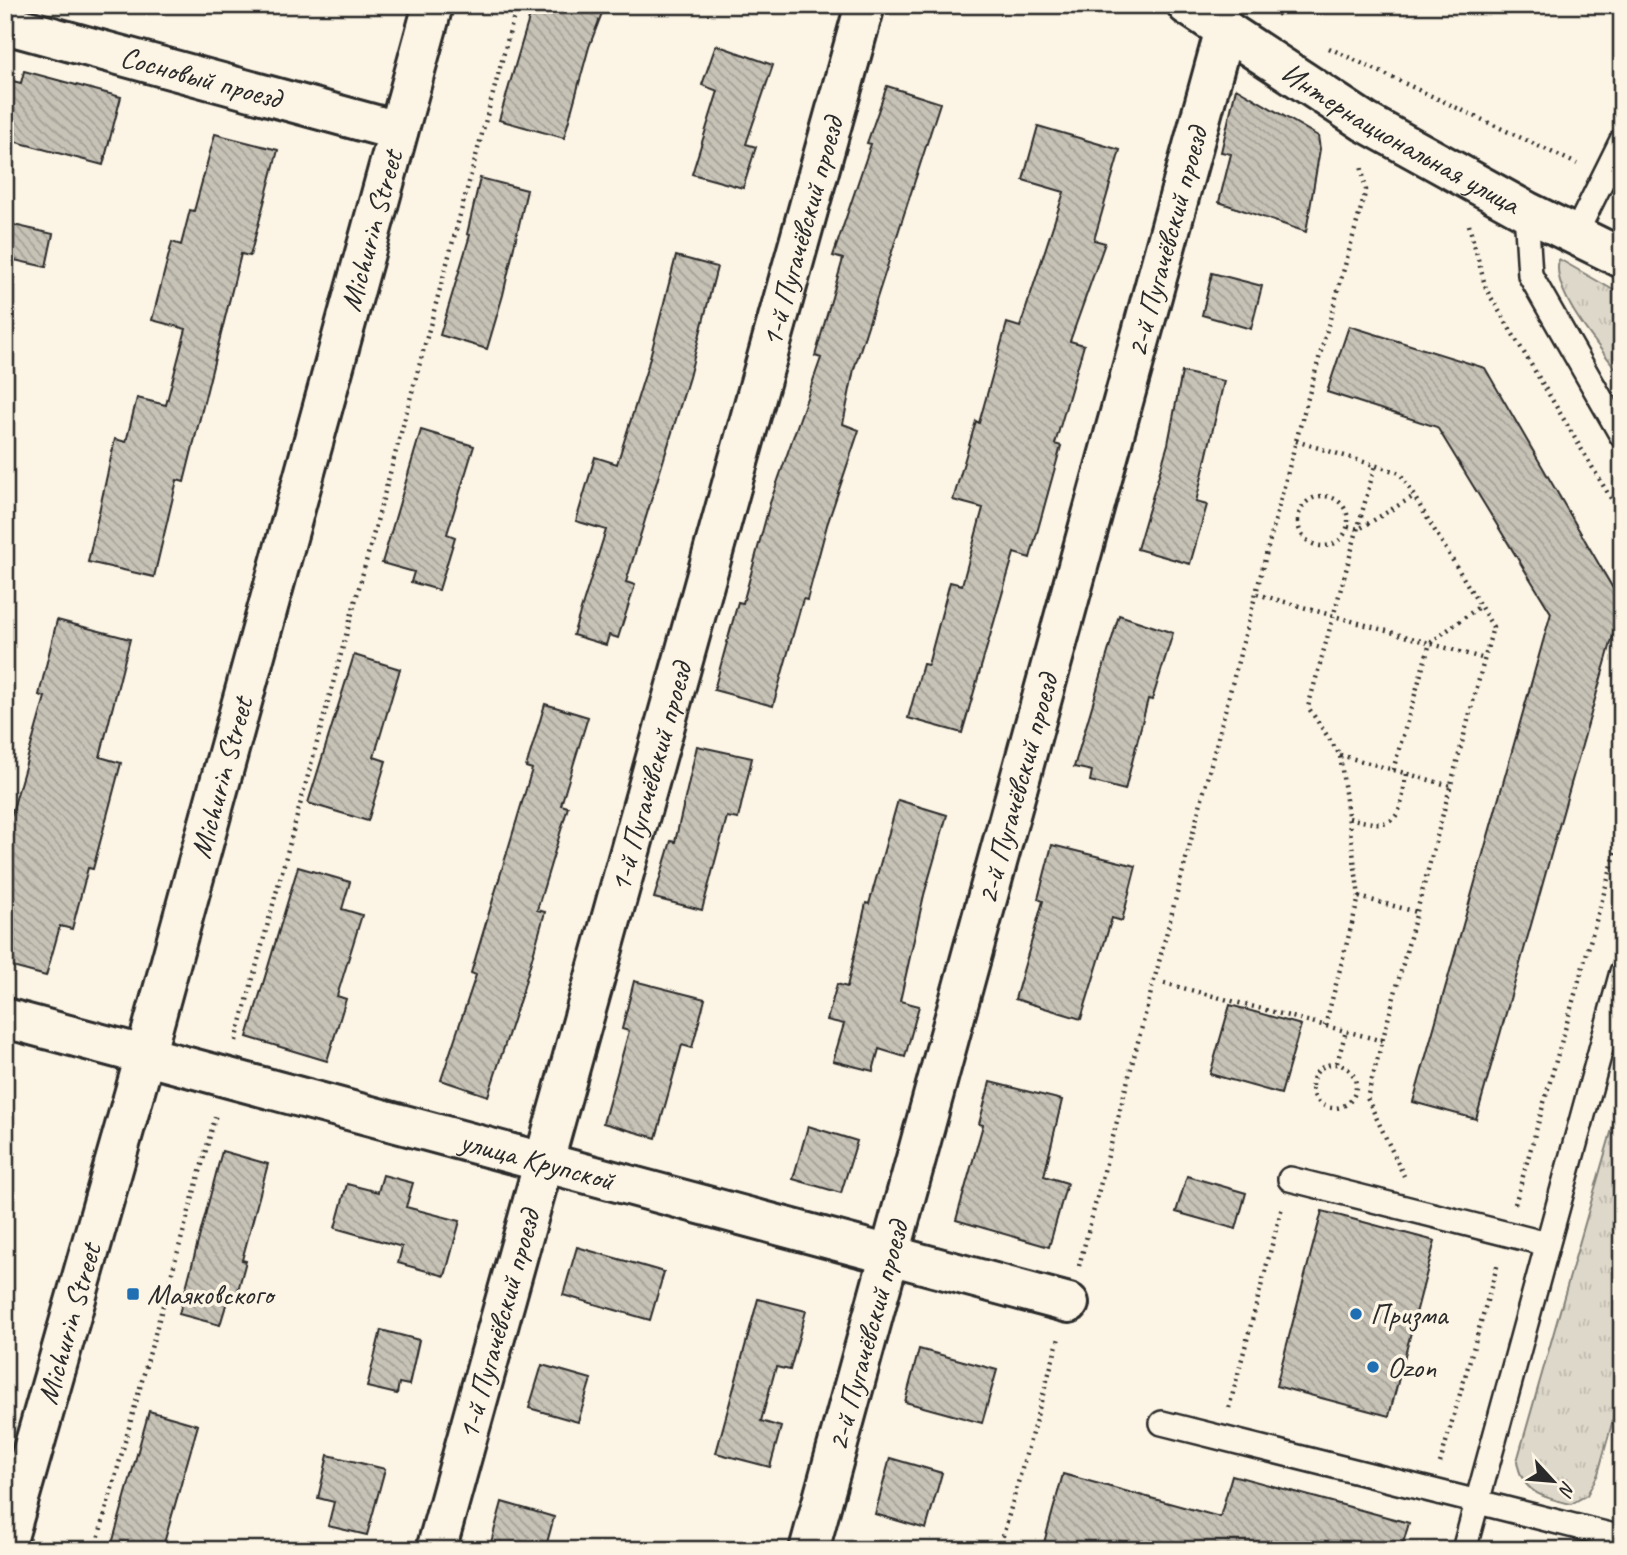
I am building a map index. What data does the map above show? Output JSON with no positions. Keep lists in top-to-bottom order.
{
  "streets": {
    "street": [
      "Сосновый проезд",
      "Интернациональная улица",
      "Michurin Street",
      "1-й Пугачёвский проезд",
      "2-й Пугачёвский проезд",
      "улица Крупской"
    ]
  },
  "crossings": [
    ["Сосновый проезд", "Michurin Street"],
    ["Интернациональная улица", "2-й Пугачёвский проезд"],
    ["Michurin Street", "улица Крупской"],
    ["1-й Пугачёвский проезд", "улица Крупской"],
    ["2-й Пугачёвский проезд", "улица Крупской"]
  ],
  "places": {
    "transit": ["Маяковского"],
    "other": ["Призма", "Ozon"]
  },
  "north": "bottom right"
}
